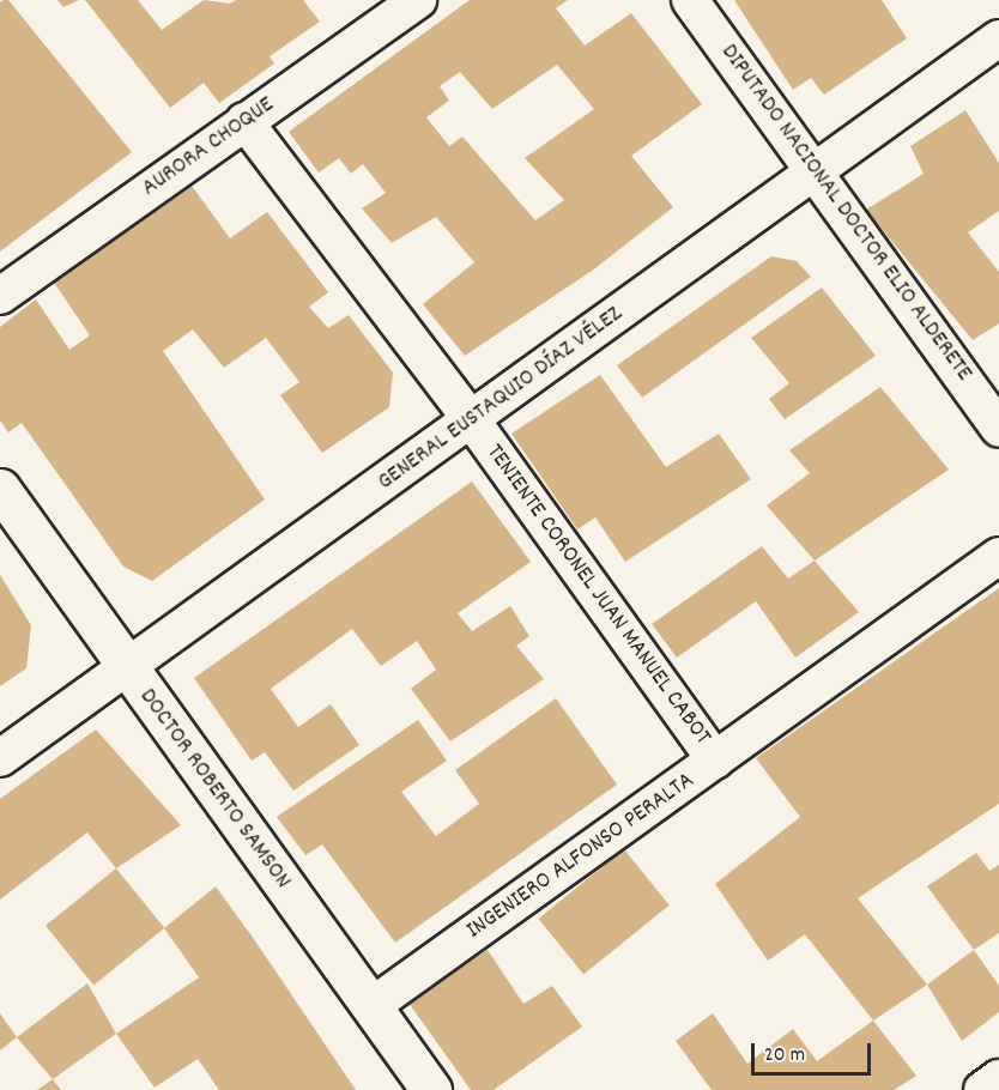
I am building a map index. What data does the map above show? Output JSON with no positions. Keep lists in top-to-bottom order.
{
  "streets": {
    "street": [
      "AURORA CHOQUE",
      "DIPUTADO NACIONAL DOCTOR ELIO ALDERETE",
      "GENERAL EUSTAQUIO DÍAZ VÉLEZ",
      "TENIENTE CORONEL JUAN MANUEL CABOT",
      "DOCTOR ROBERTO SAMSON",
      "INGENIERO ALFONSO PERALTA"
    ]
  },
  "crossings": [
    ["AURORA CHOQUE", "TENIENTE CORONEL JUAN MANUEL CABOT"],
    ["DIPUTADO NACIONAL DOCTOR ELIO ALDERETE", "GENERAL EUSTAQUIO DÍAZ VÉLEZ"],
    ["GENERAL EUSTAQUIO DÍAZ VÉLEZ", "TENIENTE CORONEL JUAN MANUEL CABOT"],
    ["GENERAL EUSTAQUIO DÍAZ VÉLEZ", "DOCTOR ROBERTO SAMSON"],
    ["TENIENTE CORONEL JUAN MANUEL CABOT", "INGENIERO ALFONSO PERALTA"],
    ["DOCTOR ROBERTO SAMSON", "INGENIERO ALFONSO PERALTA"]
  ],
  "scale_bar": "20 m"
}
